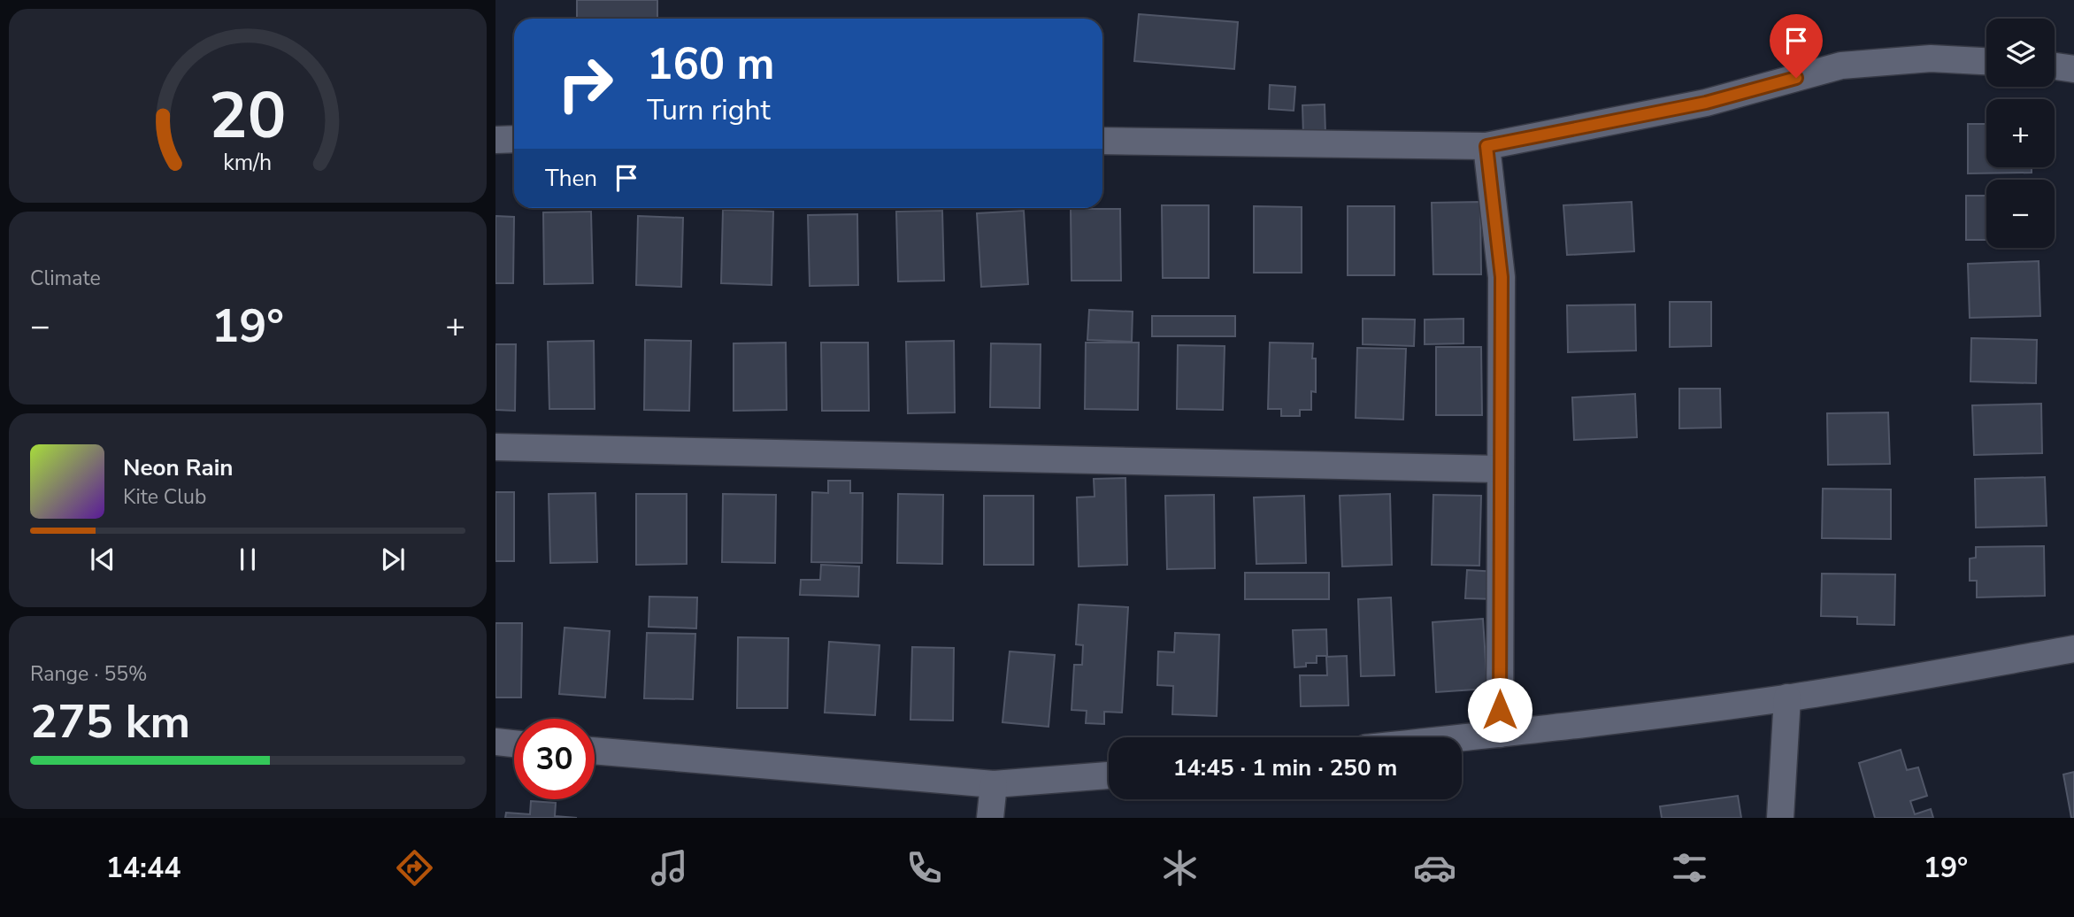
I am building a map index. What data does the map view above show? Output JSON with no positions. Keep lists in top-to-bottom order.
{
  "page": {
    "map_buttons": ["+", "−"],
    "turn": ["160 m", "Turn right"],
    "then": "Then",
    "tile": [
      "Climate",
      ["Range · 55%", "275 km"]
    ],
    "heat": ["−", "19°", "+"],
    "song": ["Neon Rain", "Kite Club"],
    "limit": "30",
    "trip": "14:45 · 1 min · 250 m",
    "tabs": ["14:44", "19°"],
    "gauge": ["20", "km/h"]
  }
}
